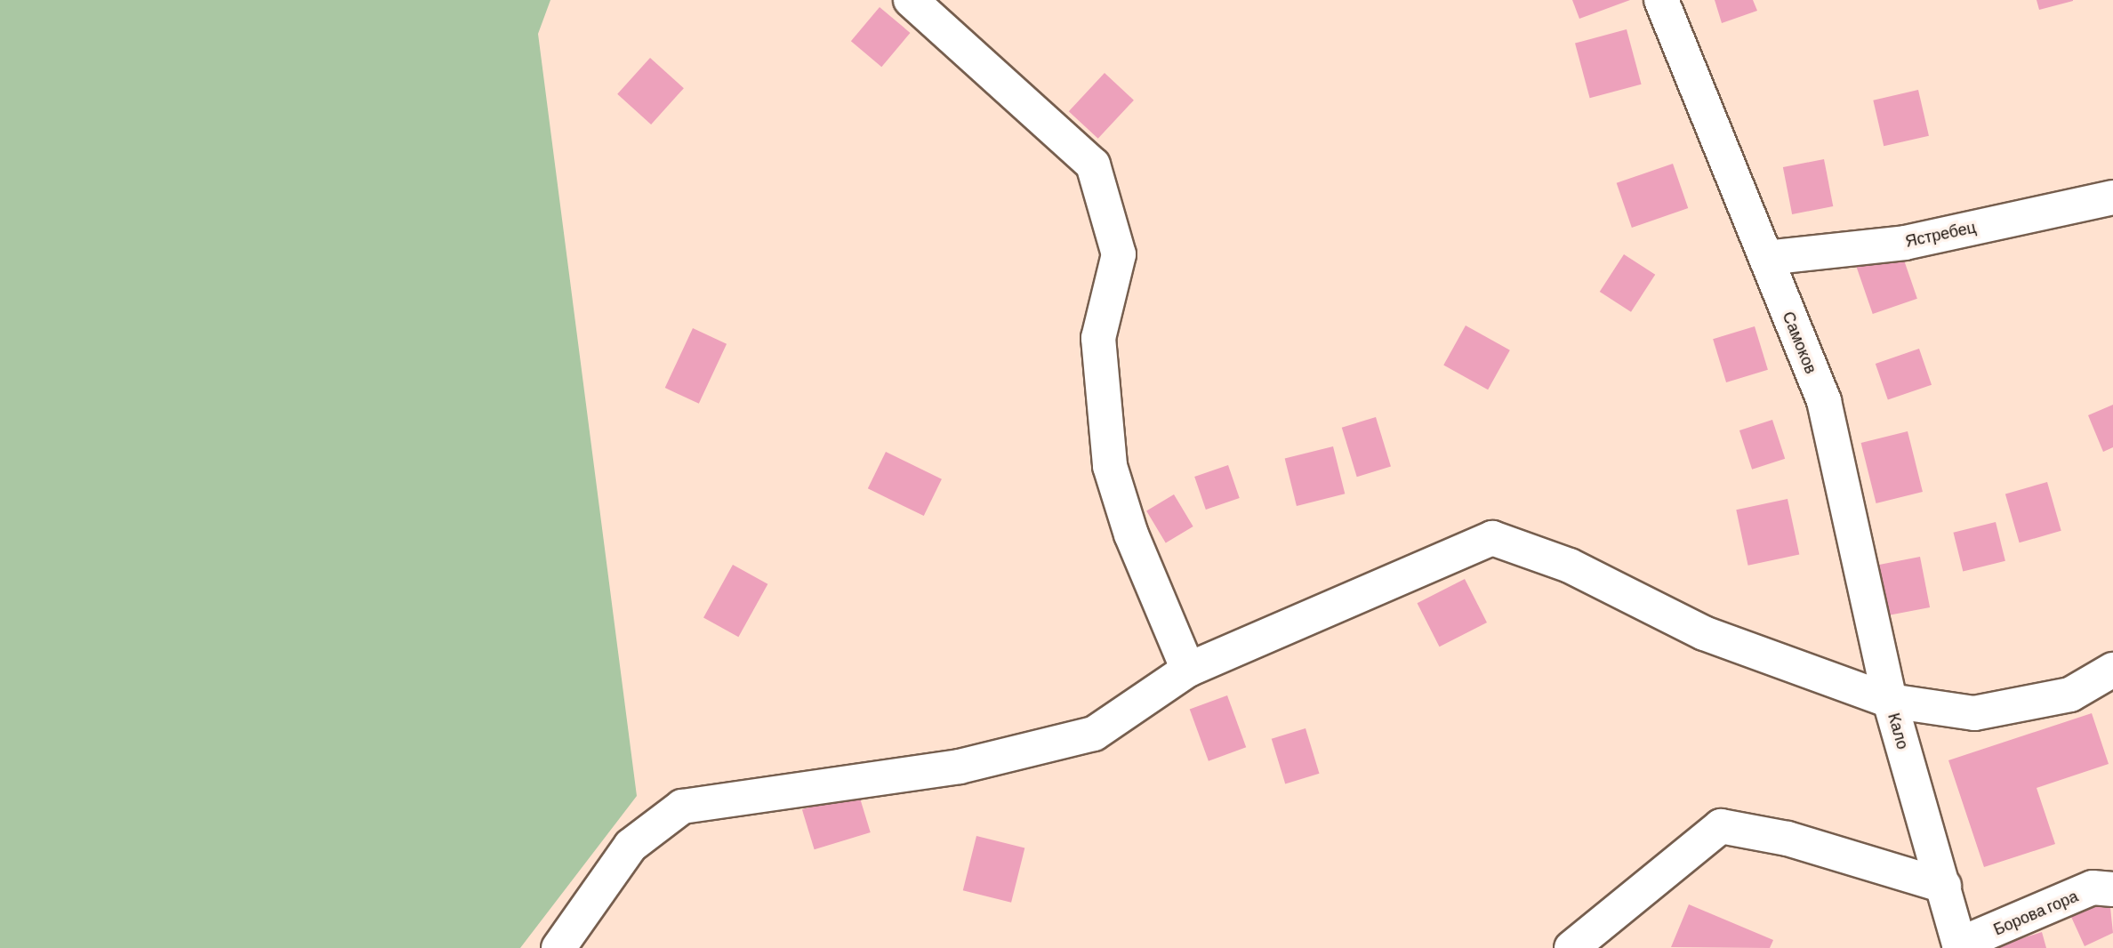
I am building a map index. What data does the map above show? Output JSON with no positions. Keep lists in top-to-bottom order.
{
  "streets": {
    "street": [
      "Ястребец",
      "Самоков",
      "Кало",
      "Борова гора"
    ]
  },
  "crossings": [
    ["Ястребец", "Самоков"],
    ["Самоков", "Кало"],
    ["Кало", "Борова гора"]
  ]
}
